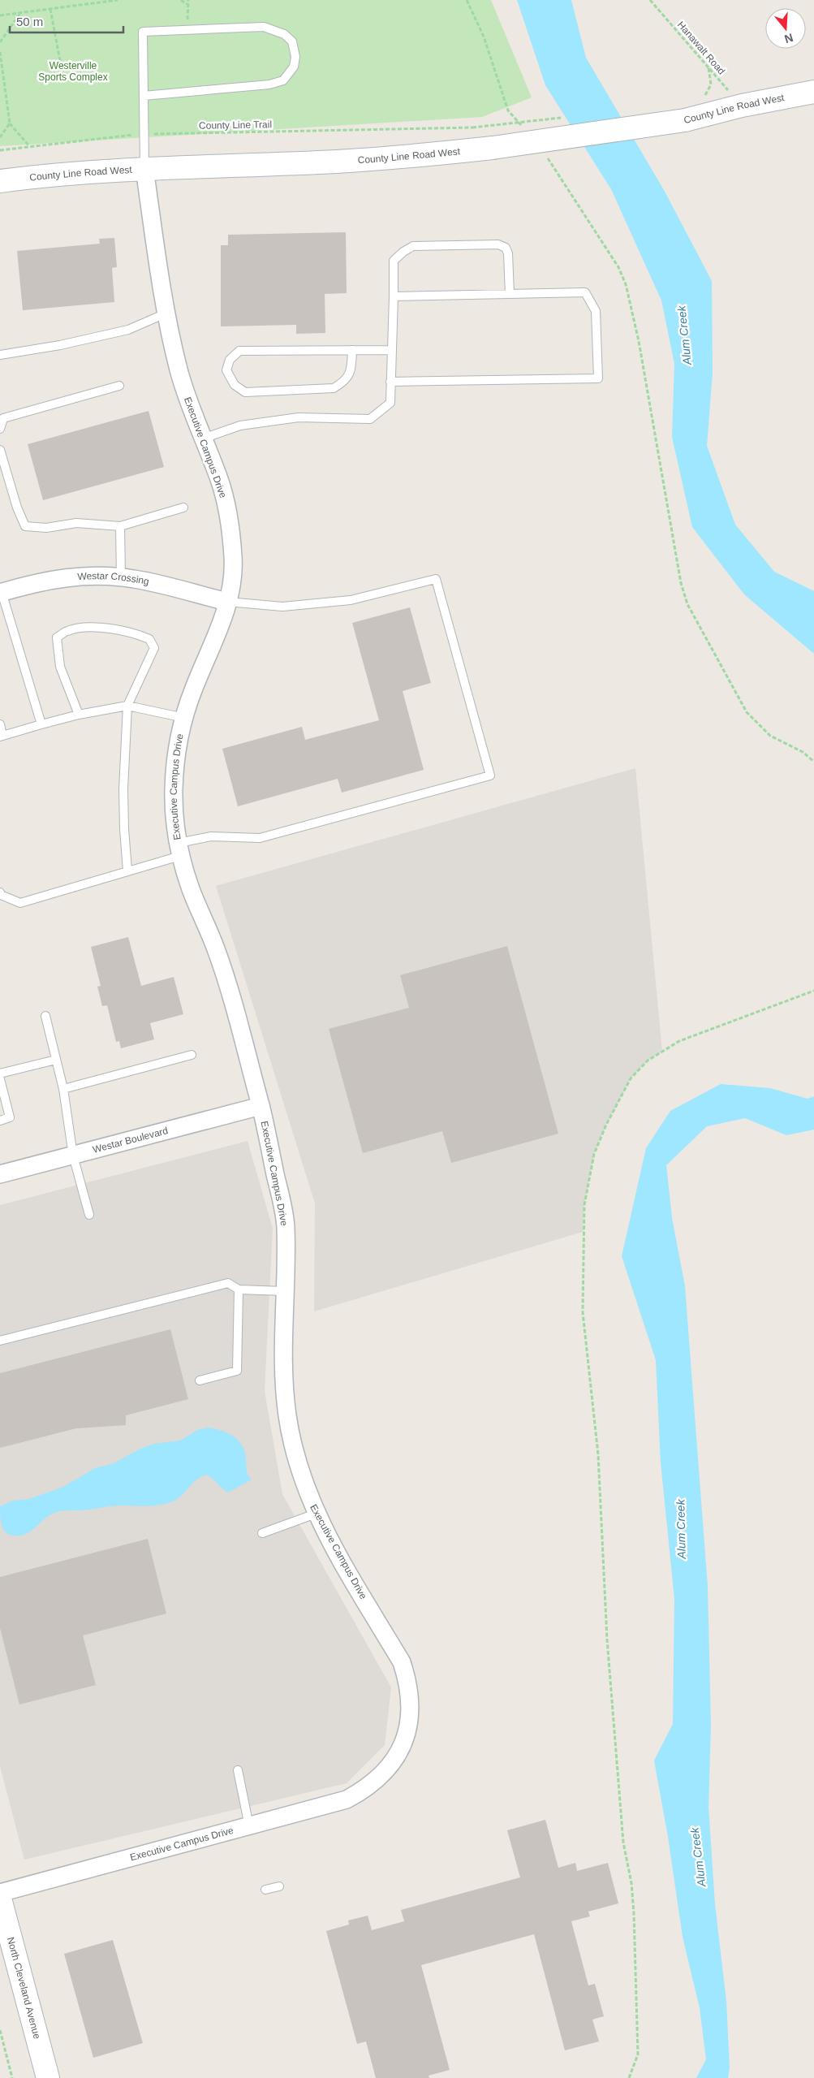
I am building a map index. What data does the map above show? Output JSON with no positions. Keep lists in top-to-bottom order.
{
  "streets": {
    "main road": ["County Line Road West", "North Cleveland Avenue"],
    "street": ["Executive Campus Drive", "Westar Crossing", "Westar Boulevard"],
    "path": ["Hanawalt Road", "County Line Trail"]
  },
  "crossings": [
    ["Hanawalt Road", "County Line Road West"],
    ["County Line Road West", "Executive Campus Drive"],
    ["Executive Campus Drive", "Westar Crossing"],
    ["Executive Campus Drive", "Westar Boulevard"]
  ],
  "water": ["Alum Creek"],
  "parks": ["Westerville Sports Complex"],
  "scale_bar": "50 m",
  "north": "bottom"
}
